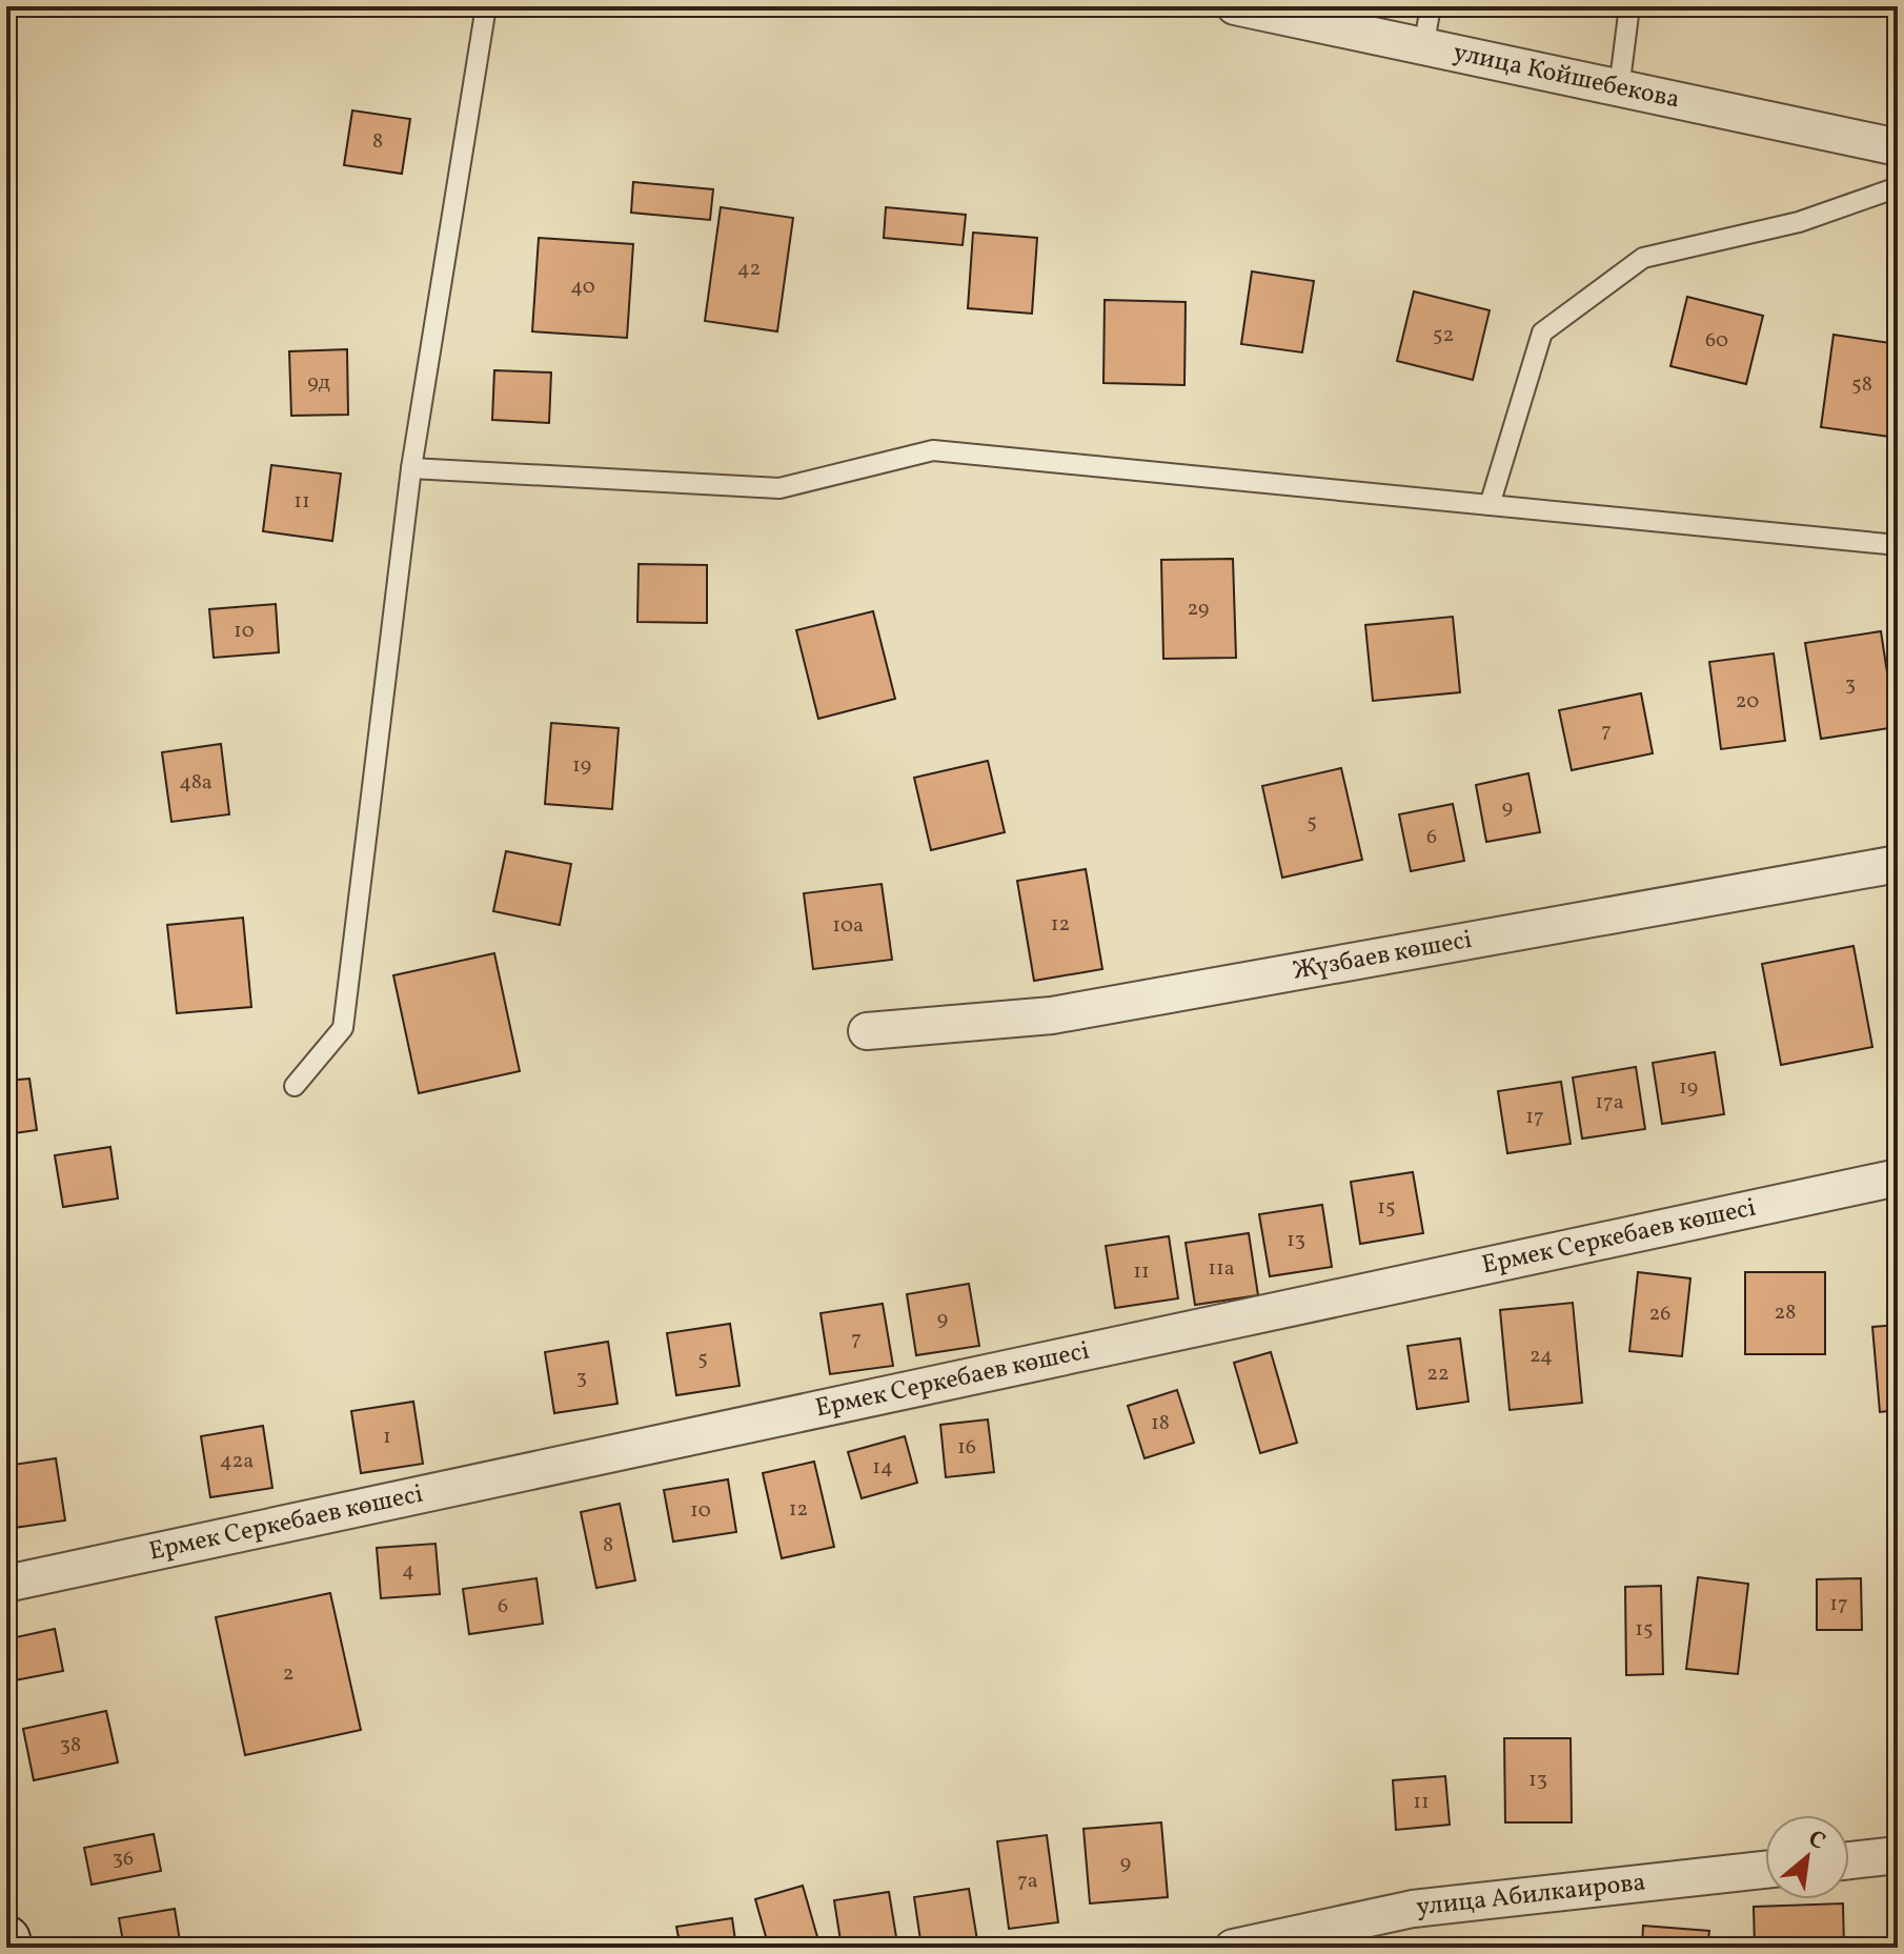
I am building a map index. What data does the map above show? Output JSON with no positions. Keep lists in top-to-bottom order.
{
  "streets": {
    "street": [
      "улица Койшебекова",
      "Жүзбаев көшесі",
      "Ермек Серкебаев көшесі",
      "улица Абилкаирова"
    ]
  },
  "house_numbers": [
    "8",
    "42",
    "40",
    "52",
    "60",
    "9д",
    "58",
    "11",
    "29",
    "10",
    "3",
    "20",
    "7",
    "19",
    "48а",
    "9",
    "5",
    "6",
    "12",
    "10а",
    "19",
    "17а",
    "17",
    "15",
    "13",
    "11а",
    "11",
    "28",
    "26",
    "9",
    "7",
    "24",
    "5",
    "22",
    "3",
    "18",
    "1",
    "16",
    "42а",
    "14",
    "12",
    "10",
    "8",
    "4",
    "17",
    "6",
    "15",
    "2",
    "38",
    "13",
    "11",
    "36",
    "9",
    "7а"
  ],
  "north": "top right"
}
